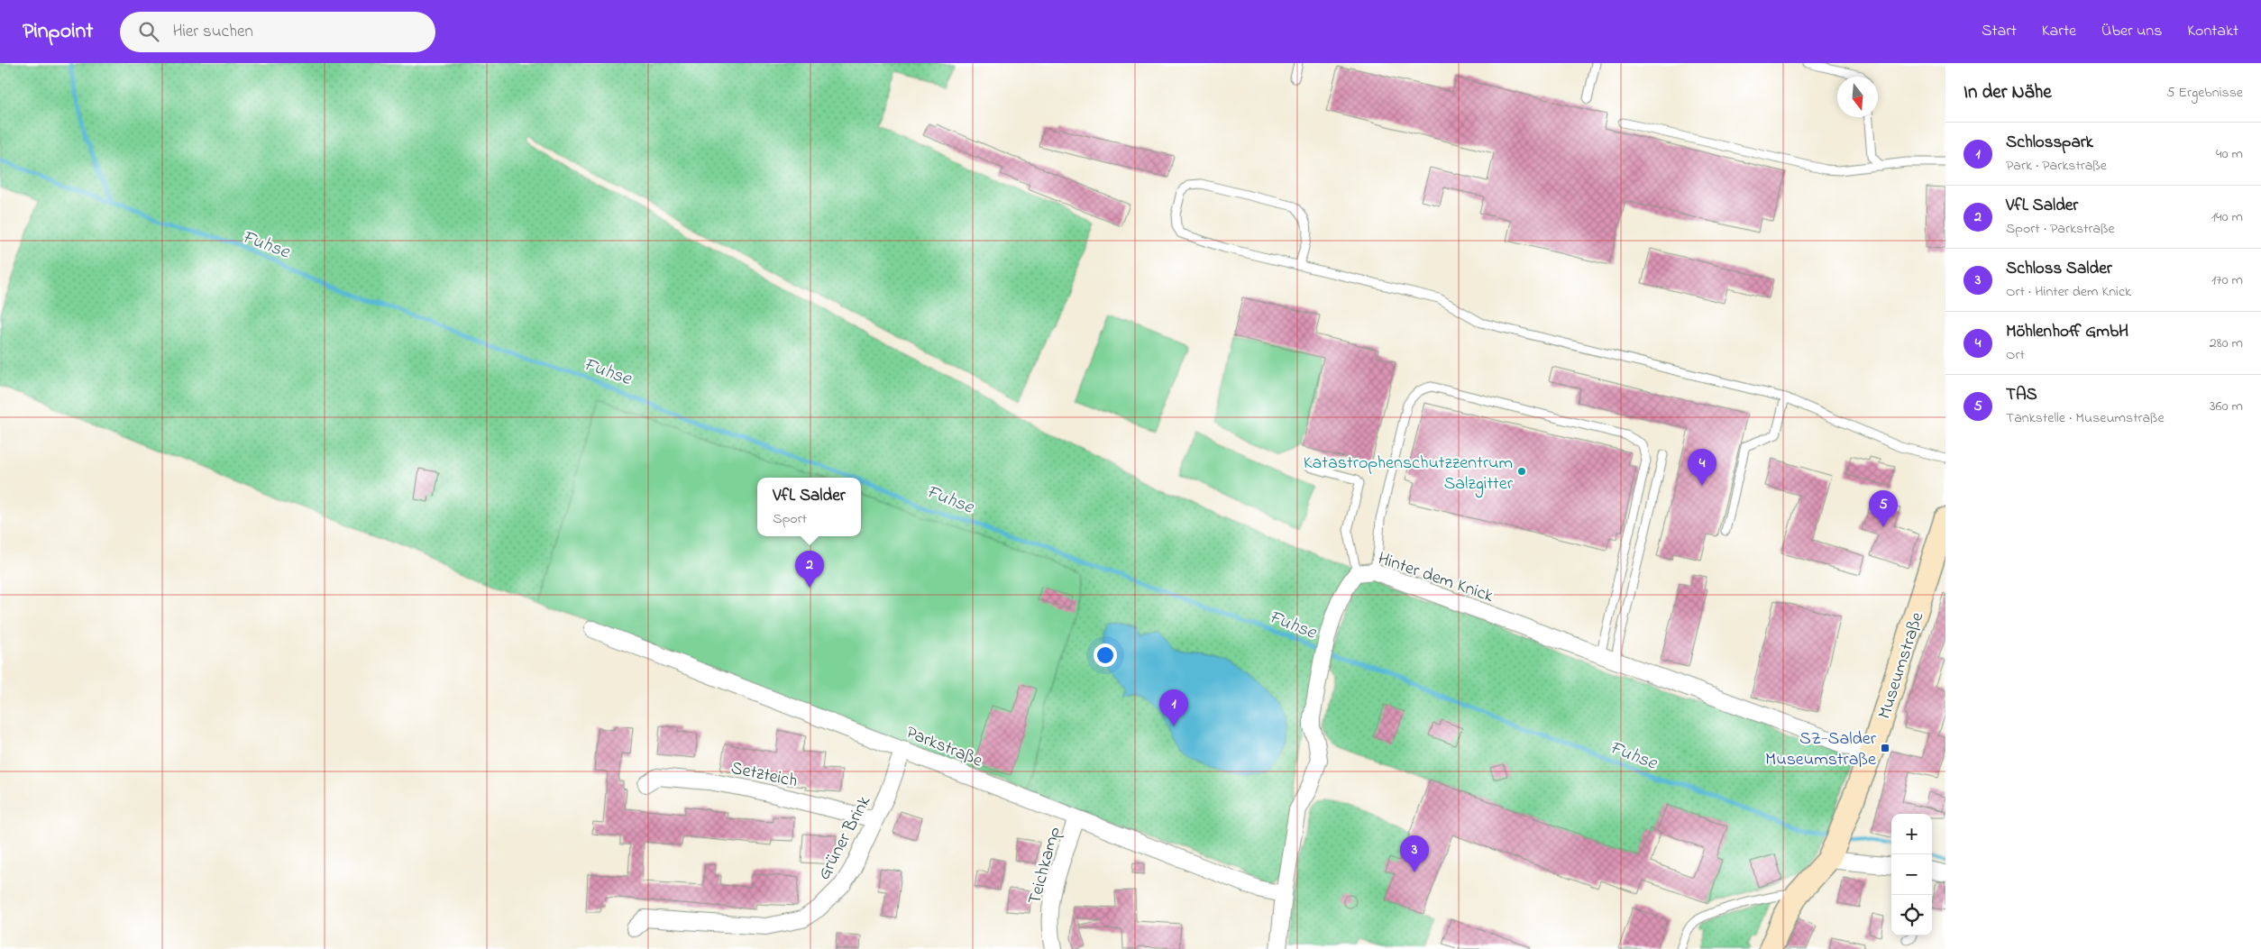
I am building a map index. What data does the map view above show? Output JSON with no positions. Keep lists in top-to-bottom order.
{
  "streets": {
    "main road": ["Museumstraße"],
    "street": [
      "Hinter dem Knick",
      "Parkstraße",
      "Setzteich",
      "Grüner Brink",
      "Teichkamp"
    ]
  },
  "crossings": [
    ["Hinter dem Knick", "Museumstraße"],
    ["Hinter dem Knick", "Parkstraße"],
    ["Parkstraße", "Grüner Brink"],
    ["Parkstraße", "Teichkamp"],
    ["Setzteich", "Grüner Brink"]
  ],
  "water": ["Fuhse"],
  "places": {
    "other": ["Katastrophenschutzzentrum Salzgitter"],
    "transit": ["SZ-Salder Museumstraße"]
  },
  "north": "bottom",
  "page": {
    "header": "Pinpoint",
    "search": "Hier suchen",
    "nav": [
      "Start",
      "Karte",
      "Über uns",
      "Kontakt"
    ],
    "heading": ["In der Nähe", "5 Ergebnisse"],
    "list": [
      {
        "mark": "1",
        "name": "Schlosspark",
        "note": "Park · Parkstraße",
        "value": "40 m"
      },
      {
        "mark": "2",
        "name": "VfL Salder",
        "note": "Sport · Parkstraße",
        "value": "140 m"
      },
      {
        "mark": "3",
        "name": "Schloss Salder",
        "note": "Ort · Hinter dem Knick",
        "value": "170 m"
      },
      {
        "mark": "4",
        "name": "Möhlenhoff GmbH",
        "note": "Ort",
        "value": "280 m"
      },
      {
        "mark": "5",
        "name": "TAS",
        "note": "Tankstelle · Museumstraße",
        "value": "360 m"
      }
    ],
    "pins": [
      "4",
      "5",
      "2",
      "1",
      "3"
    ],
    "popup": ["VfL Salder", "Sport"],
    "map_buttons": ["+", "−"]
  }
}
